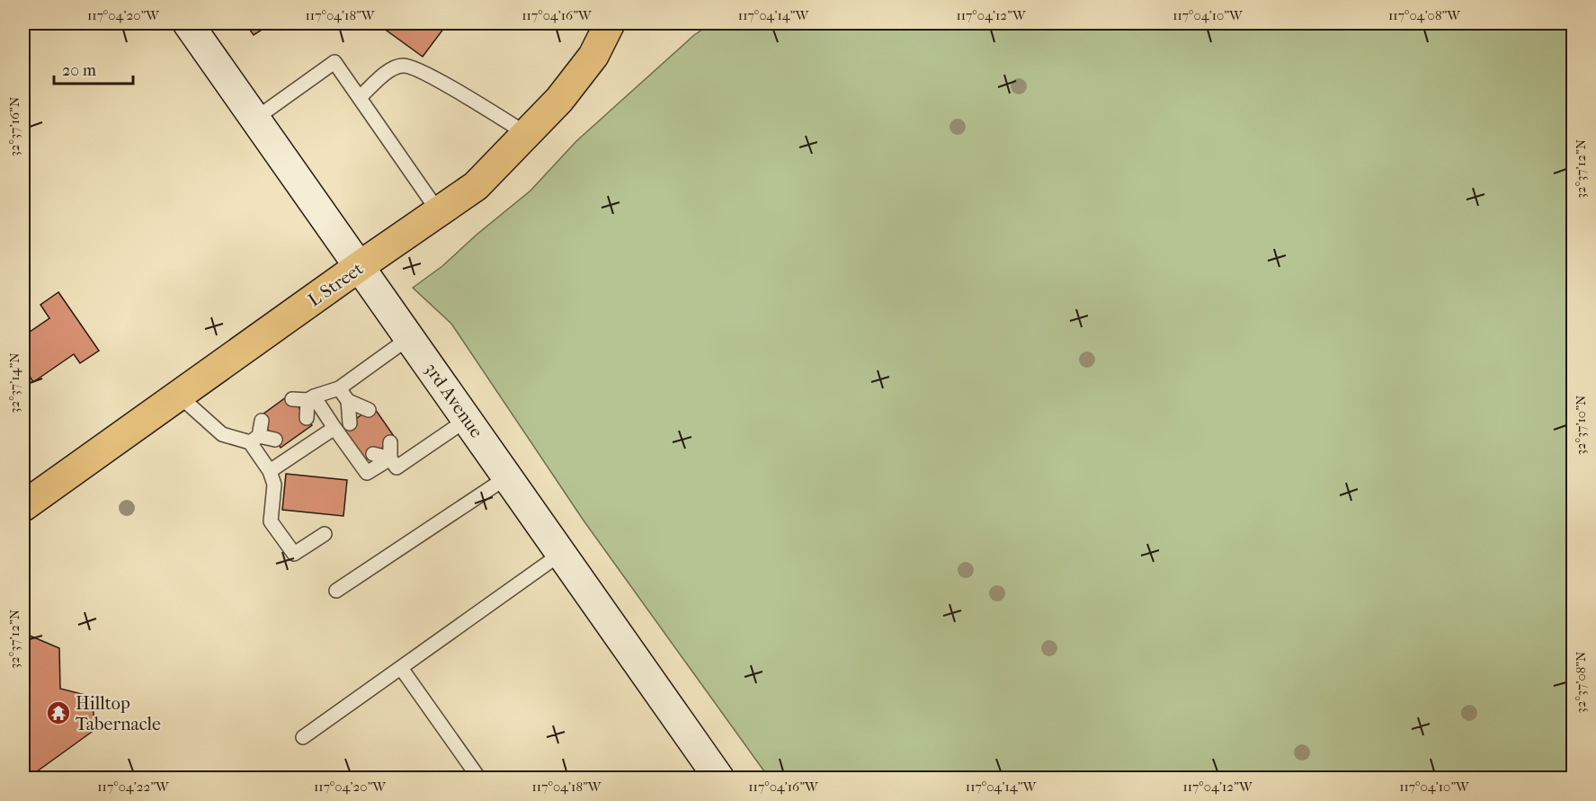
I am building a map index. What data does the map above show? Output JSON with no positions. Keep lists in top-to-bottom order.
{
  "streets": {
    "main road": ["L Street", "3rd Avenue"]
  },
  "crossings": [
    ["L Street", "3rd Avenue"]
  ],
  "places": {
    "temple": ["Hilltop Tabernacle"]
  },
  "scale_bar": "20 m",
  "coordinates": [
    "117°04'20\"W",
    "117°04'18\"W",
    "117°04'16\"W",
    "117°04'14\"W",
    "117°04'12\"W",
    "117°04'10\"W",
    "117°04'08\"W",
    "32°37'16\"N",
    "32°37'12\"N",
    "32°37'14\"N",
    "32°37'10\"N",
    "32°37'08\"N",
    "117°04'22\"W"
  ]
}
